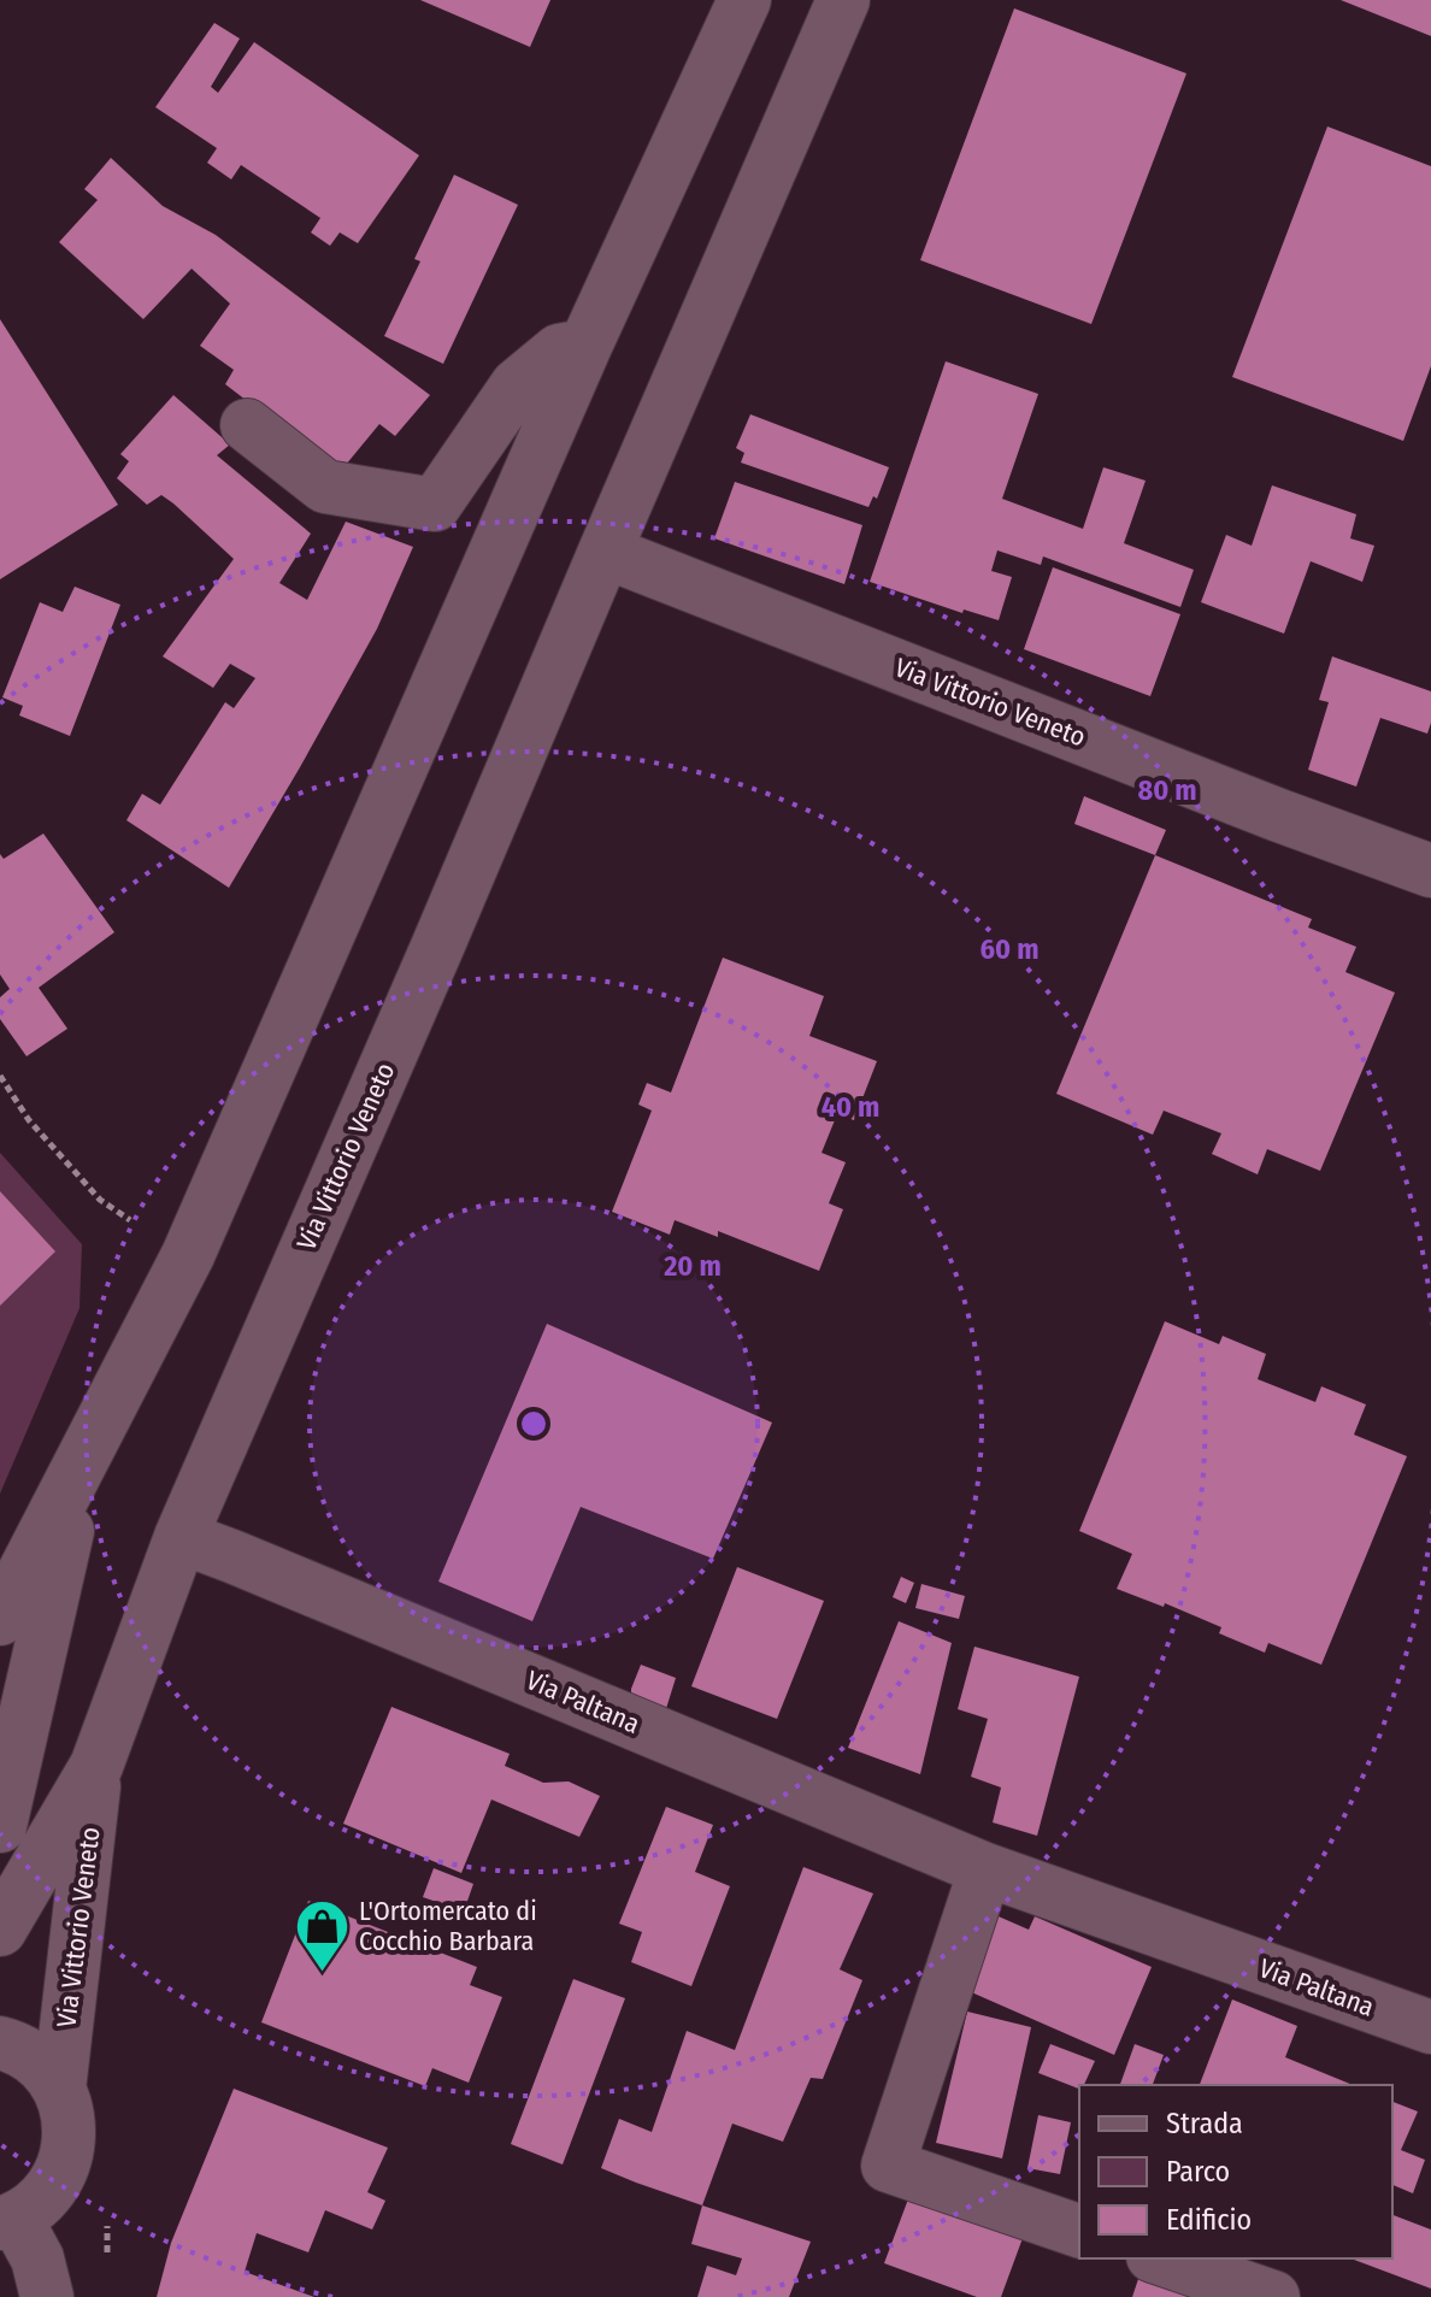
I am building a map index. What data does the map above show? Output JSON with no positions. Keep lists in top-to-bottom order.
{
  "streets": {
    "street": ["Via Vittorio Veneto", "Via Paltana"]
  },
  "crossings": [
    ["Via Vittorio Veneto", "Via Paltana"]
  ],
  "places": {
    "shop": ["L'Ortomercato di Cocchio Barbara"]
  },
  "legend": ["Strada", "Parco", "Edificio"],
  "rings": [
    "80 m",
    "60 m",
    "40 m",
    "20 m"
  ]
}
